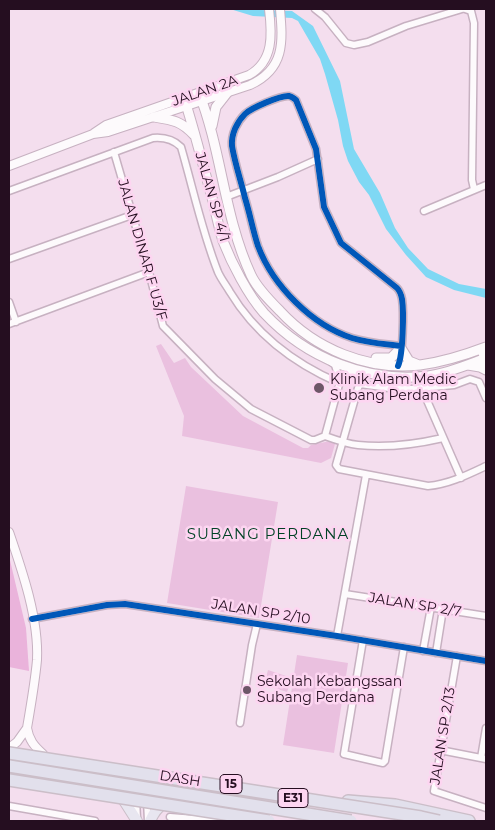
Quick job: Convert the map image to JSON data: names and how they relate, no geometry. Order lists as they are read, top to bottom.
{
  "streets": {
    "highway": ["DASH", "15", "E31"],
    "main road": ["JALAN SP 4/1"],
    "street": [
      "JALAN 2A",
      "JALAN DINAR F U3/F",
      "JALAN SP 2/7",
      "JALAN SP 2/10",
      "JALAN SP 2/13"
    ]
  },
  "crossings": [
    ["JALAN 2A", "JALAN SP 4/1"],
    ["JALAN SP 2/10", "JALAN SP 2/13"],
    ["DASH", "15"]
  ],
  "districts": ["SUBANG PERDANA"],
  "places": ["Klinik Alam Medic Subang Perdana", "Sekolah Kebangssan Subang Perdana"]
}
